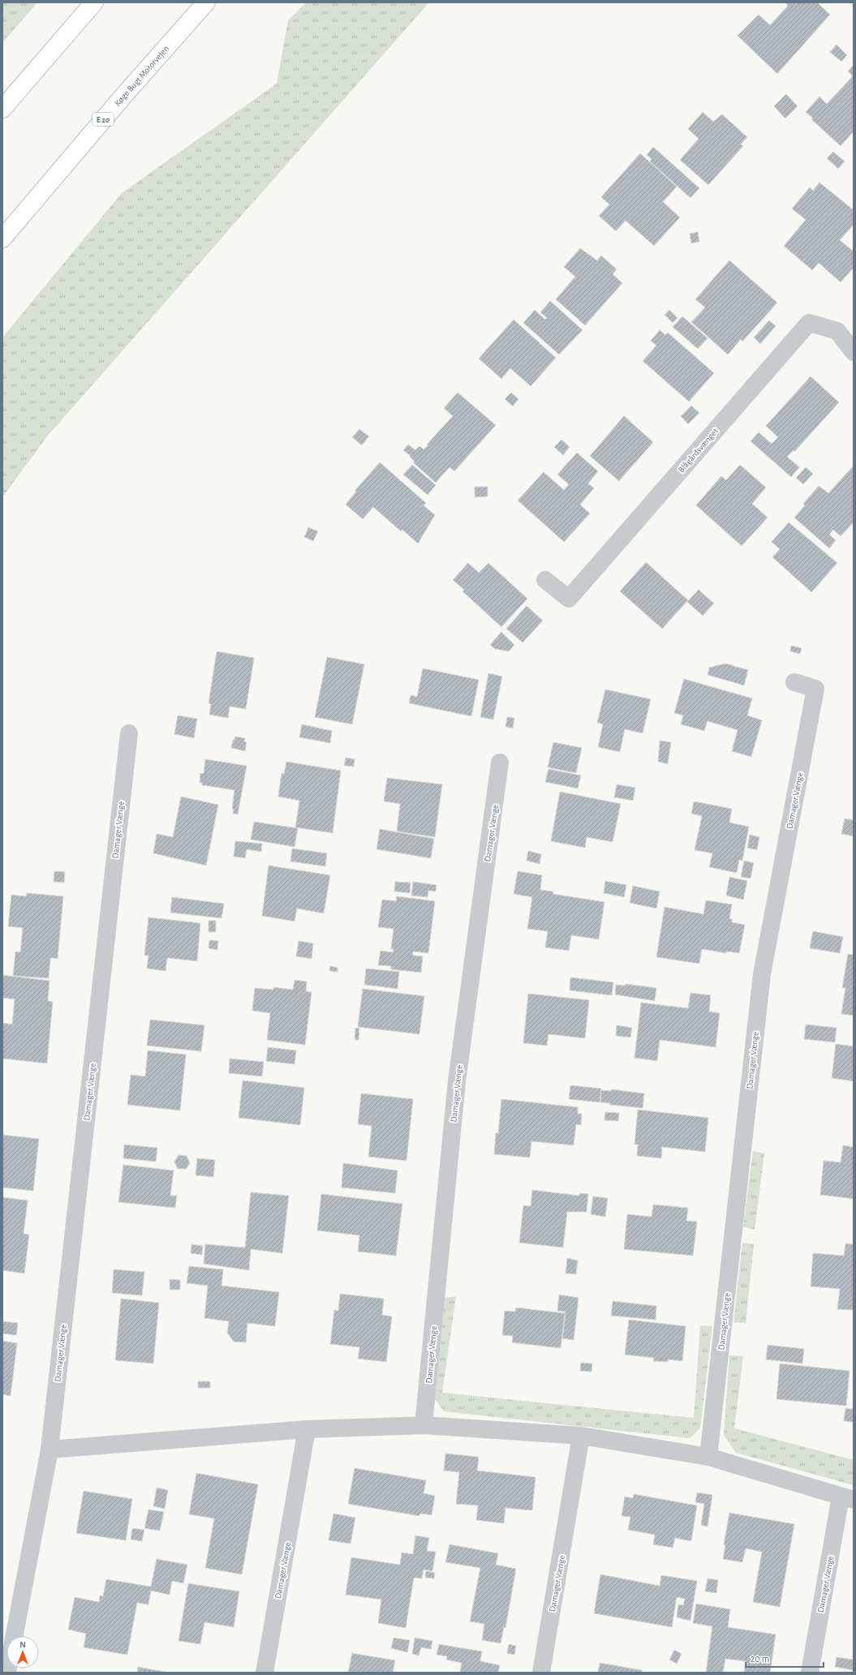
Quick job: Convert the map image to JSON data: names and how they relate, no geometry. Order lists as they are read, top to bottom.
{
  "streets": {
    "highway": ["Køge Bugt Motorvejen", "E 20"],
    "street": ["Blågårdsvænget", "Damager Vænge"]
  },
  "scale_bar": "20 m",
  "north": "top"
}
